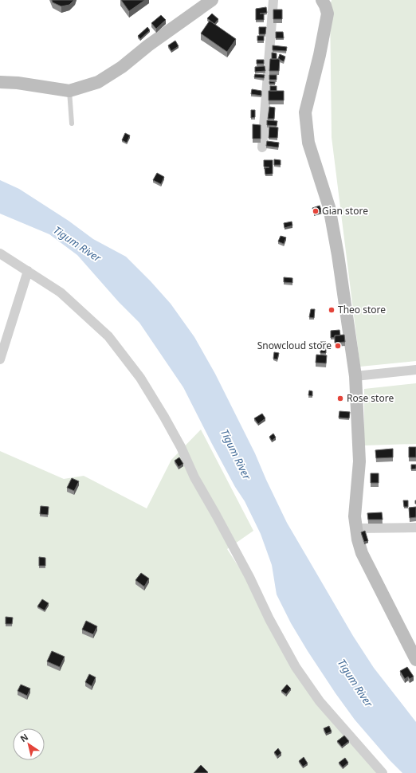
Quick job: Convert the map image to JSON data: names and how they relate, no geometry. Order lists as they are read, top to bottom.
{
  "water": ["Tigum River"],
  "places": [
    "Gian store",
    "Theo store",
    "Snowcloud store",
    "Rose store"
  ],
  "north": "top left"
}
